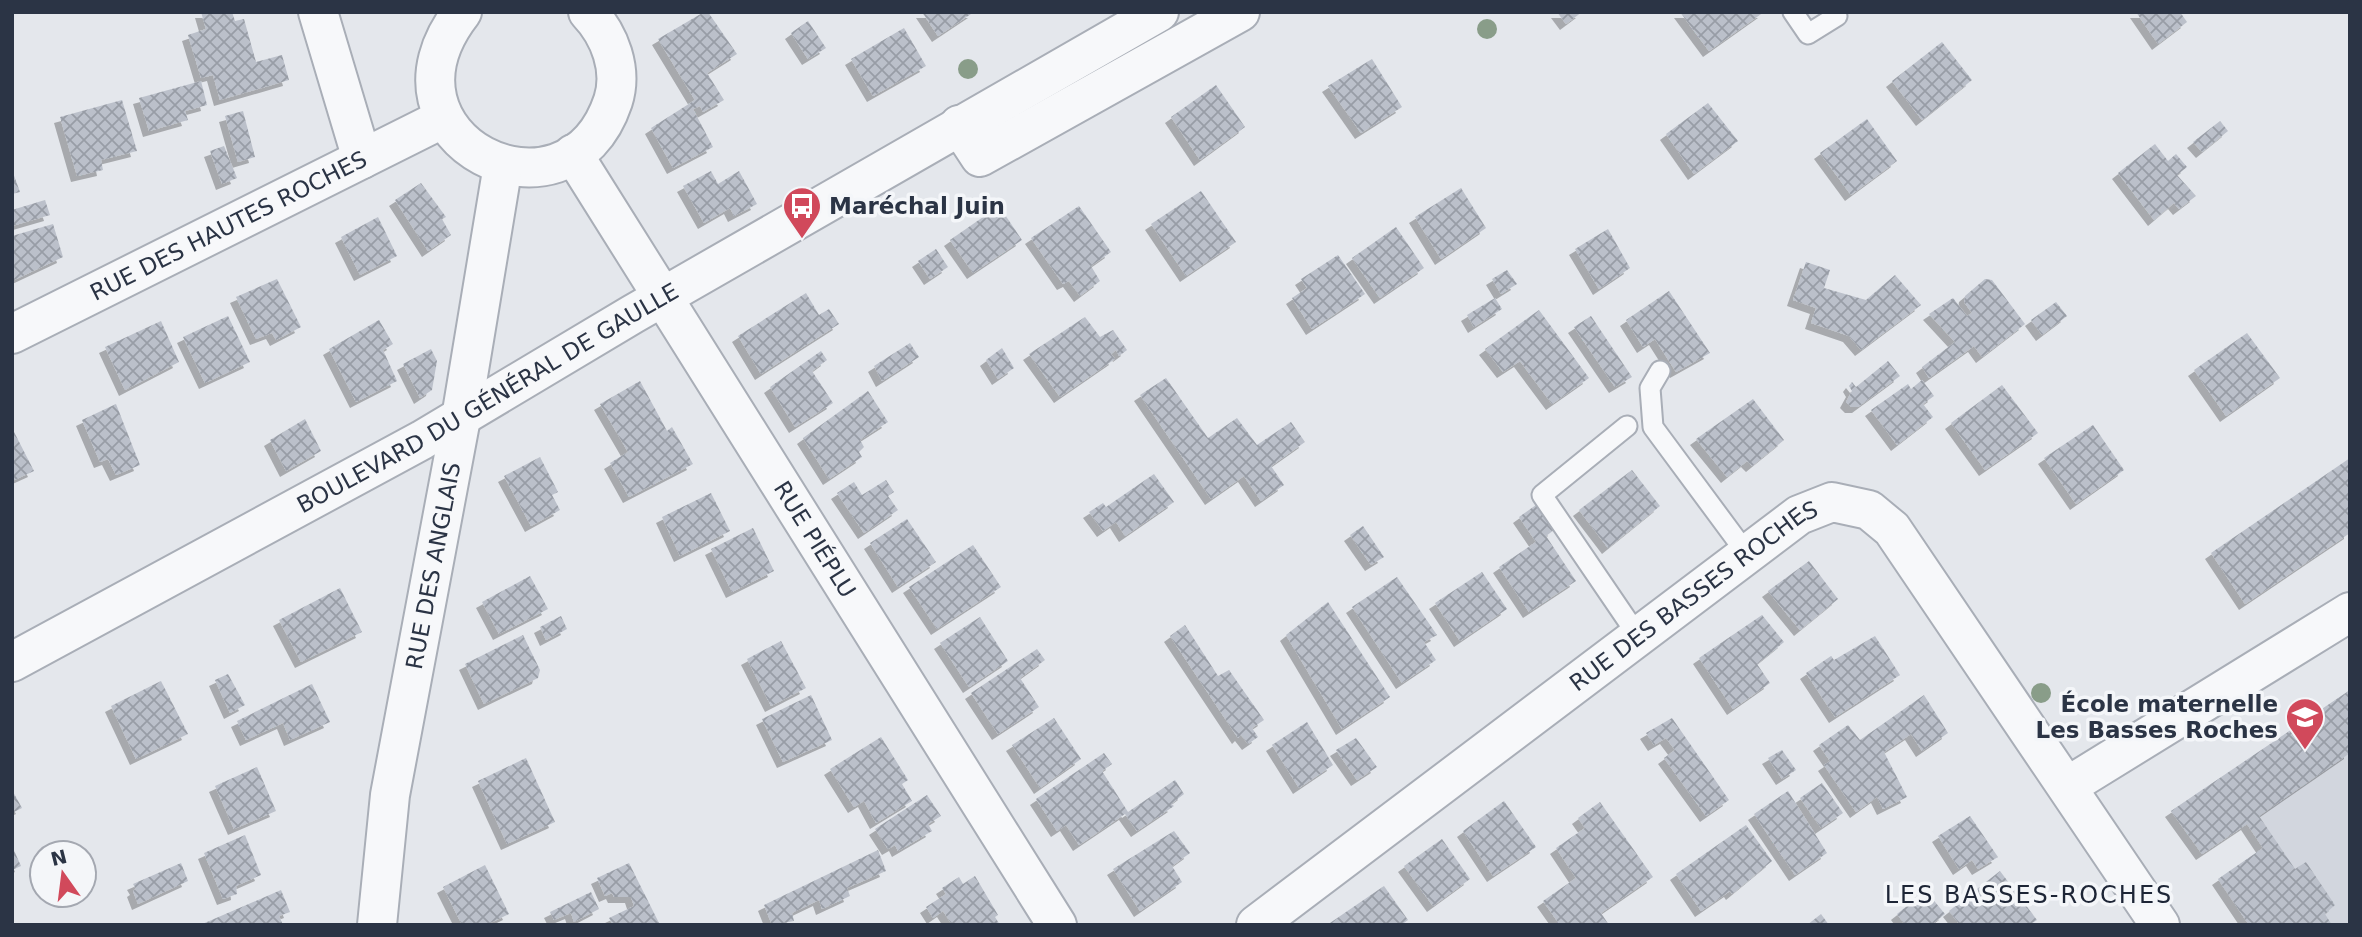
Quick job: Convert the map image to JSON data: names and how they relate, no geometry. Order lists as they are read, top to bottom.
{
  "streets": {
    "street": [
      "RUE DES HAUTES ROCHES",
      "BOULEVARD DU GÉNÉRAL DE GAULLE",
      "RUE PIÉPLU",
      "RUE DES ANGLAIS",
      "RUE DES BASSES ROCHES"
    ]
  },
  "crossings": [
    ["BOULEVARD DU GÉNÉRAL DE GAULLE", "RUE PIÉPLU"],
    ["BOULEVARD DU GÉNÉRAL DE GAULLE", "RUE DES ANGLAIS"]
  ],
  "districts": ["LES BASSES-ROCHES"],
  "places": {
    "bus stop": ["Maréchal Juin"],
    "school or university": ["École maternelle Les Basses Roches"]
  },
  "north": "top"
}
